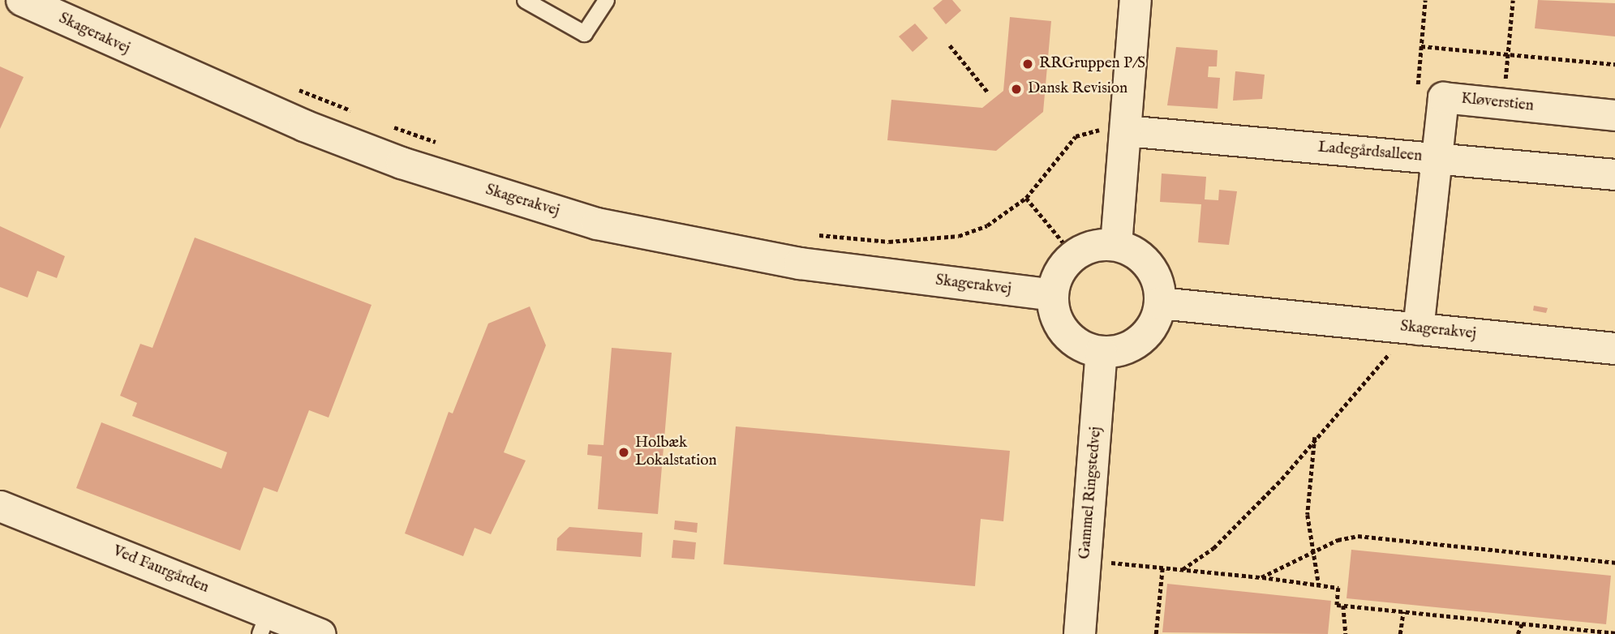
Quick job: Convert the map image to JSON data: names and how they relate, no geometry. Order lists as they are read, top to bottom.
{
  "streets": {
    "street": [
      "Skagerakvej",
      "Kløverstien",
      "Ladegårdsalleen",
      "Gammel Ringstedvej",
      "Ved Faurgården"
    ]
  },
  "crossings": [
    ["Skagerakvej", "Kløverstien"],
    ["Skagerakvej", "Gammel Ringstedvej"],
    ["Kløverstien", "Ladegårdsalleen"]
  ],
  "places": ["RRGruppen P/S", "Dansk Revision", "Holbæk Lokalstation"]
}
